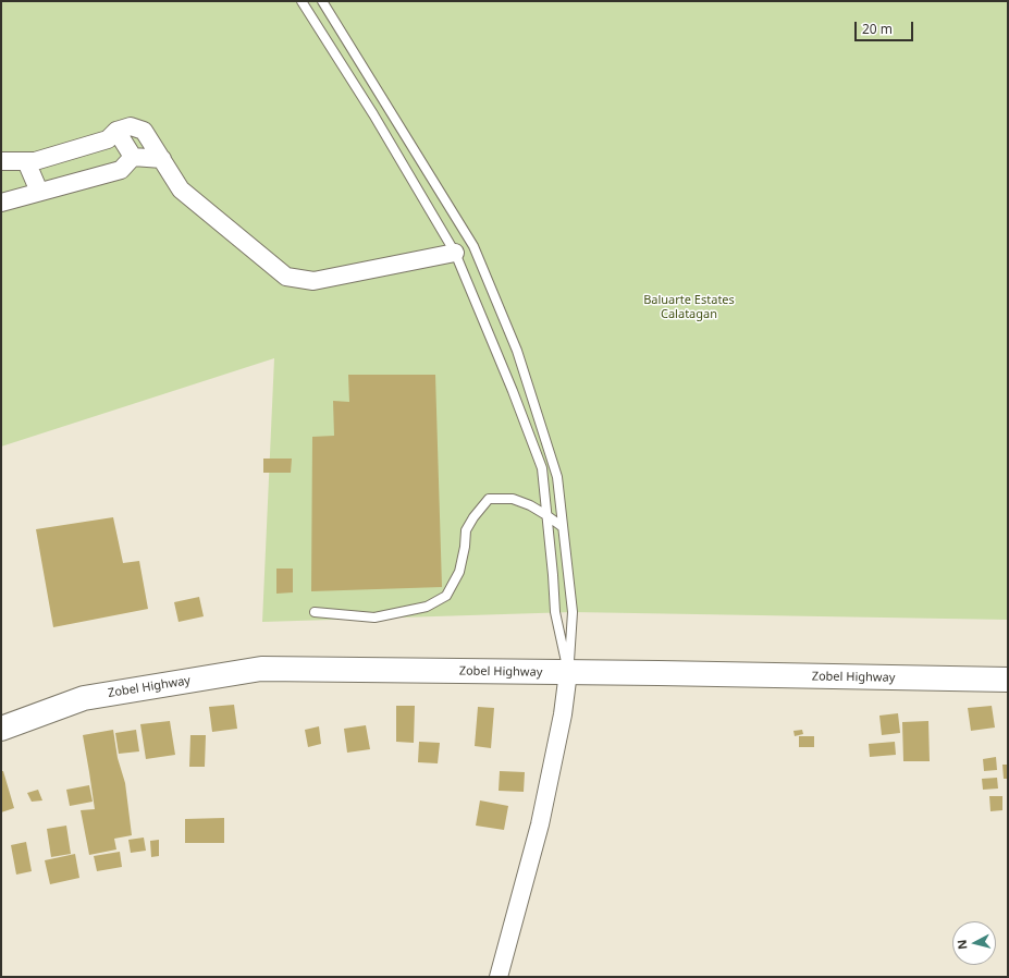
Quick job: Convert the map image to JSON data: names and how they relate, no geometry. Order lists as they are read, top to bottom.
{
  "streets": {
    "main road": ["Zobel Highway"]
  },
  "parks": ["Baluarte Estates Calatagan"],
  "scale_bar": "20 m",
  "north": "left"
}
